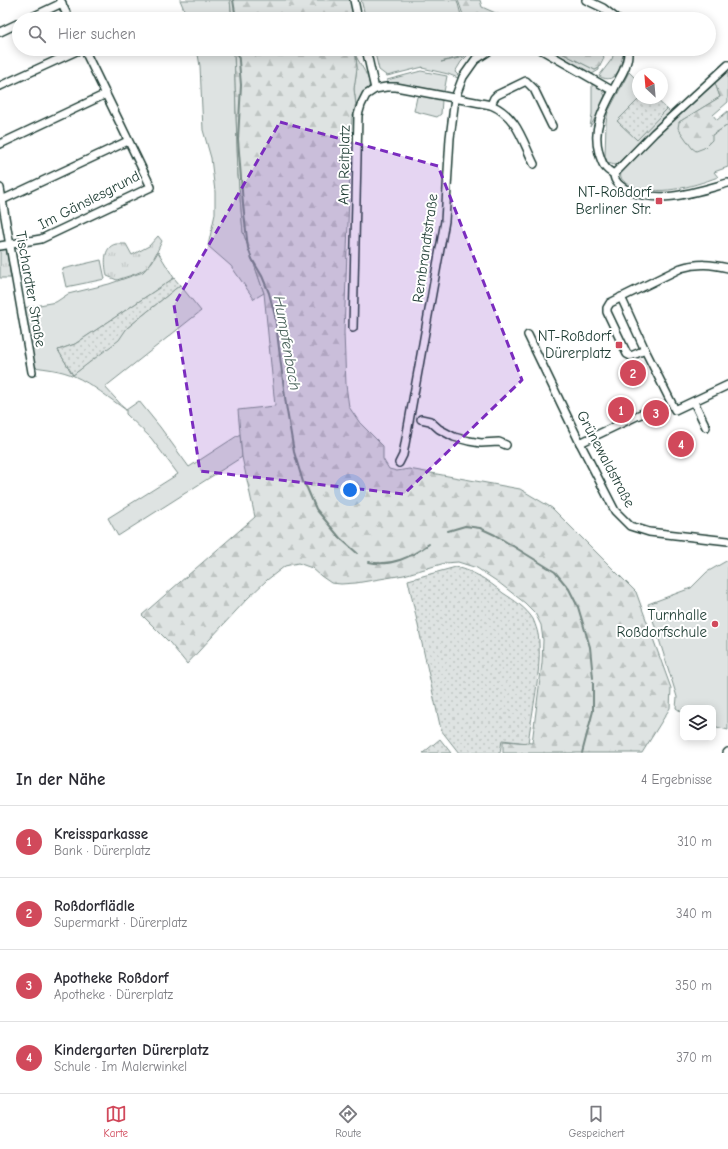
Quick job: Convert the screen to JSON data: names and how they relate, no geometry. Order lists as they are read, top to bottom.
{
  "streets": {
    "street": [
      "Am Reitplatz",
      "Im Gänslesgrund",
      "Rembrandtstraße",
      "Tischardter Straße",
      "Grünewaldstraße"
    ]
  },
  "crossings": [
    ["Im Gänslesgrund", "Tischardter Straße"]
  ],
  "water": ["Humpfenbach"],
  "places": {
    "transit": ["NT-Roßdorf Berliner Str.", "NT-Roßdorf Dürerplatz"],
    "other": ["Turnhalle Roßdorfschule"]
  },
  "north": "top left",
  "page": {
    "search": "Hier suchen",
    "pins": [
      "2",
      "1",
      "3",
      "4"
    ],
    "heading": ["In der Nähe", "4 Ergebnisse"],
    "list": [
      {
        "mark": "1",
        "name": "Kreissparkasse",
        "note": "Bank · Dürerplatz",
        "value": "310 m"
      },
      {
        "mark": "2",
        "name": "Roßdorflädle",
        "note": "Supermarkt · Dürerplatz",
        "value": "340 m"
      },
      {
        "mark": "3",
        "name": "Apotheke Roßdorf",
        "note": "Apotheke · Dürerplatz",
        "value": "350 m"
      },
      {
        "mark": "4",
        "name": "Kindergarten Dürerplatz",
        "note": "Schule · Im Malerwinkel",
        "value": "370 m"
      }
    ],
    "nav": ["Karte", "Route", "Gespeichert"]
  }
}
